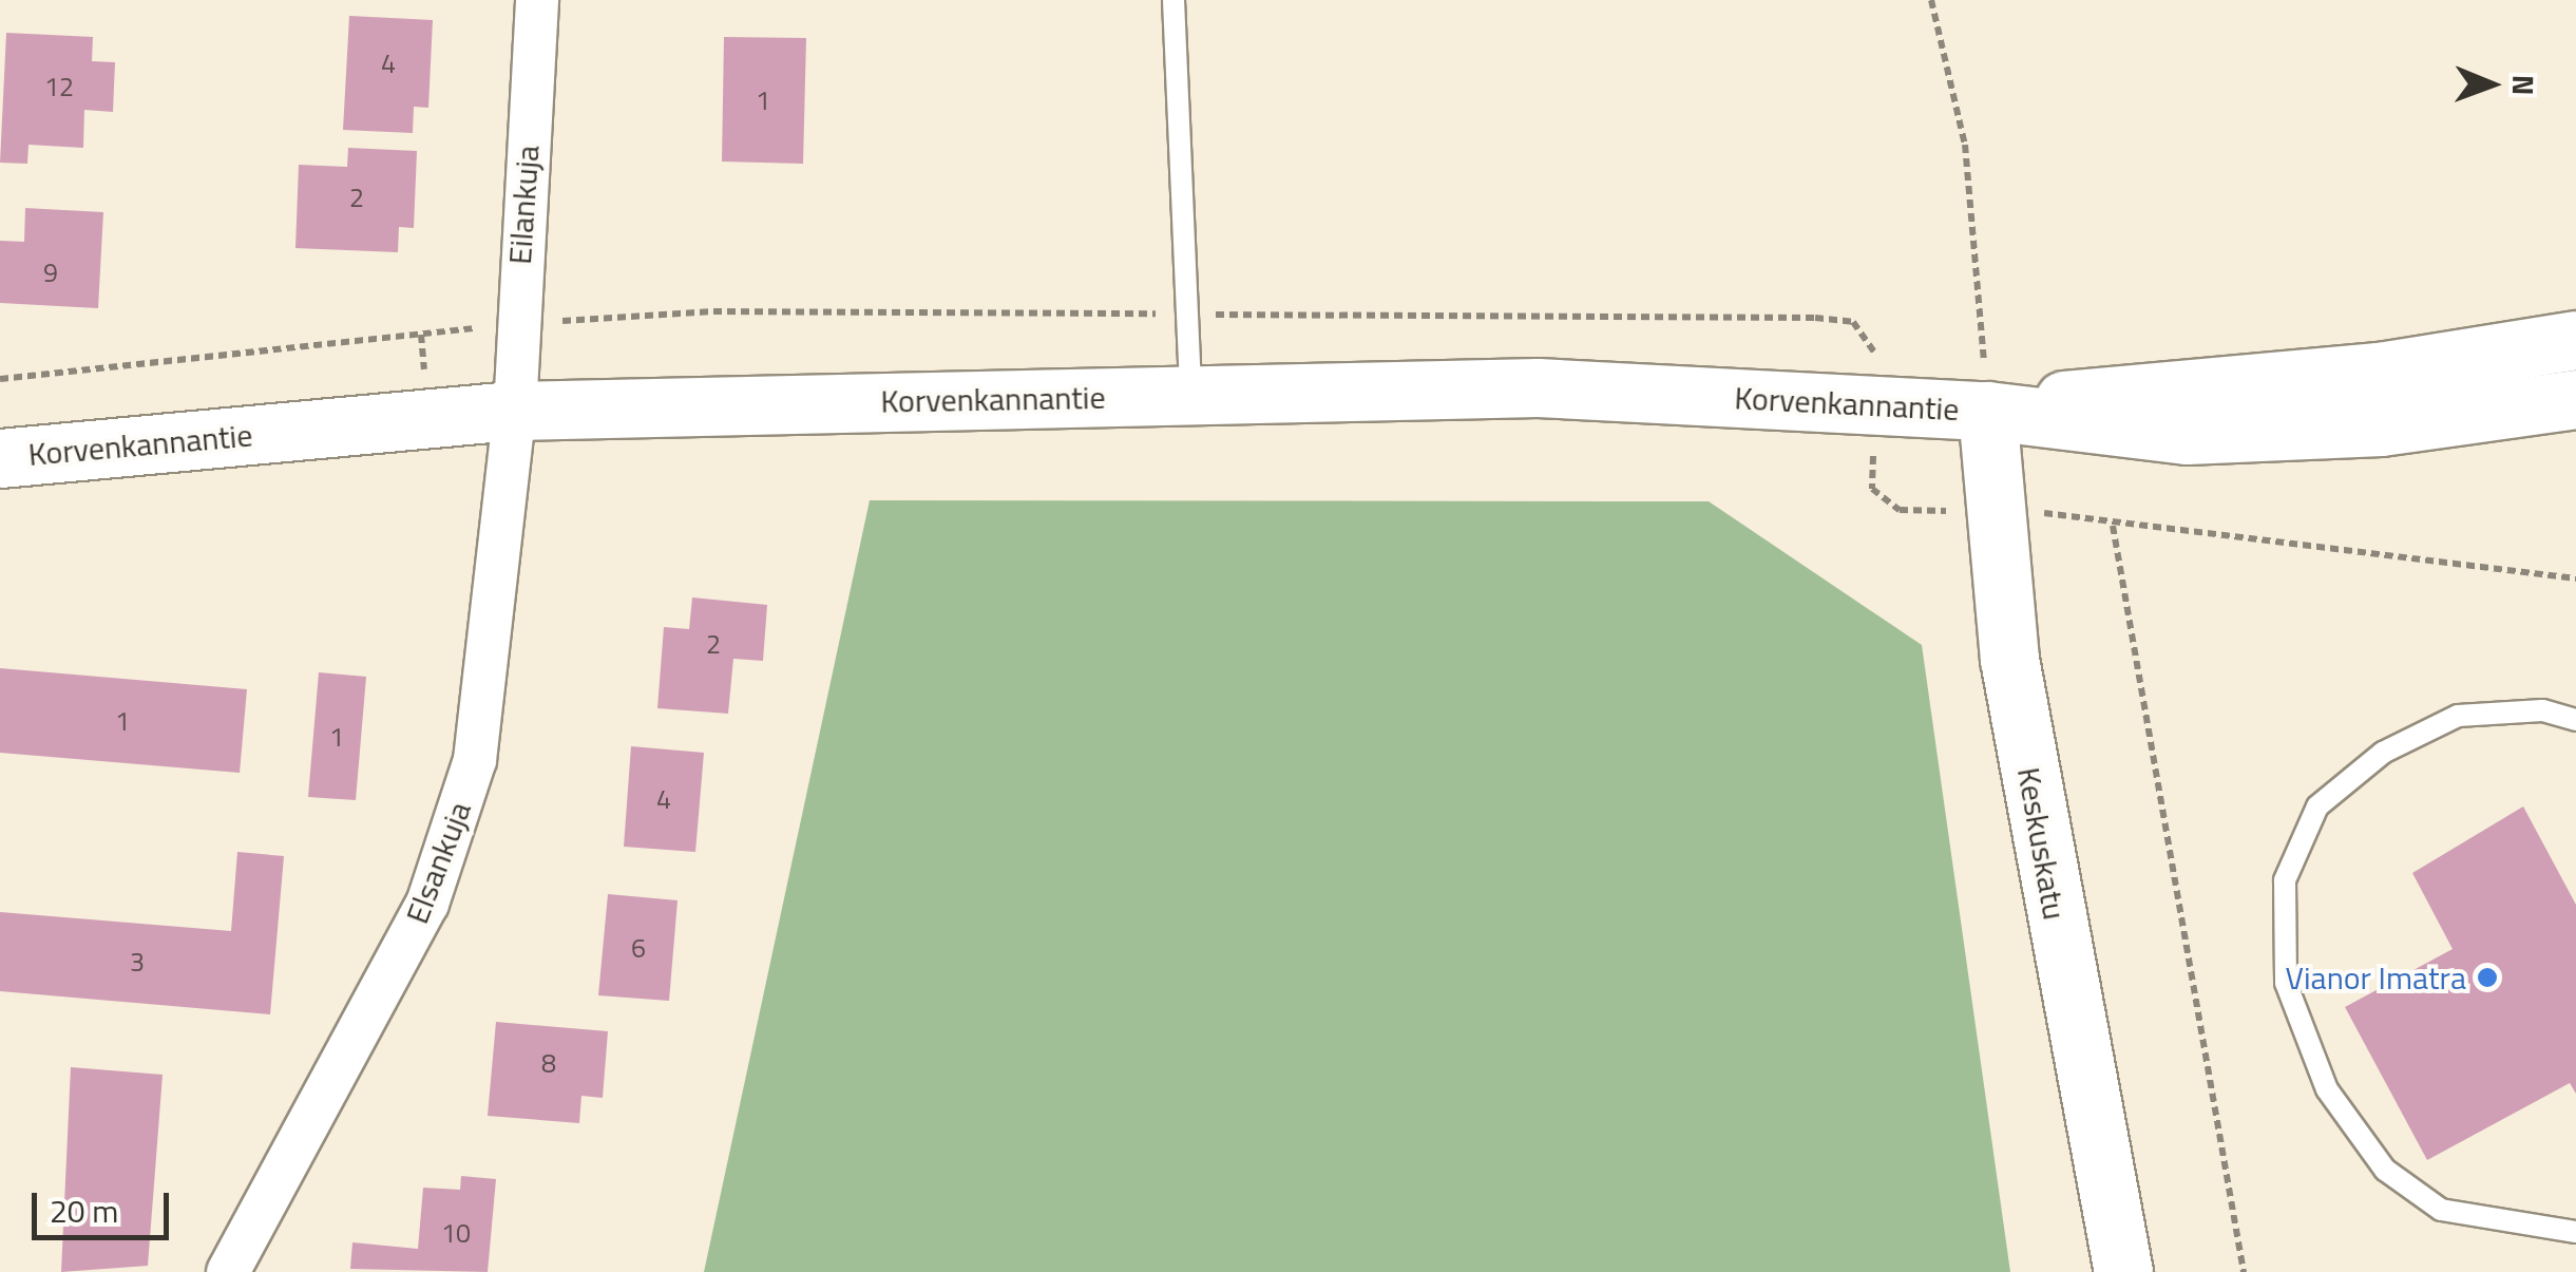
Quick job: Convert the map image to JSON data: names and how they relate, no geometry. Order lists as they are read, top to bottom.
{
  "streets": {
    "main road": ["Korvenkannantie", "Keskuskatu"],
    "street": ["Eilankuja", "Elsankuja"]
  },
  "crossings": [
    ["Eilankuja", "Korvenkannantie"],
    ["Eilankuja", "Elsankuja"],
    ["Korvenkannantie", "Keskuskatu"],
    ["Korvenkannantie", "Elsankuja"]
  ],
  "places": ["Vianor Imatra"],
  "house_numbers": [
    "4",
    "12",
    "1",
    "2",
    "9",
    "2",
    "1",
    "1",
    "4",
    "6",
    "3",
    "8",
    "10"
  ],
  "scale_bar": "20 m",
  "north": "right"
}
